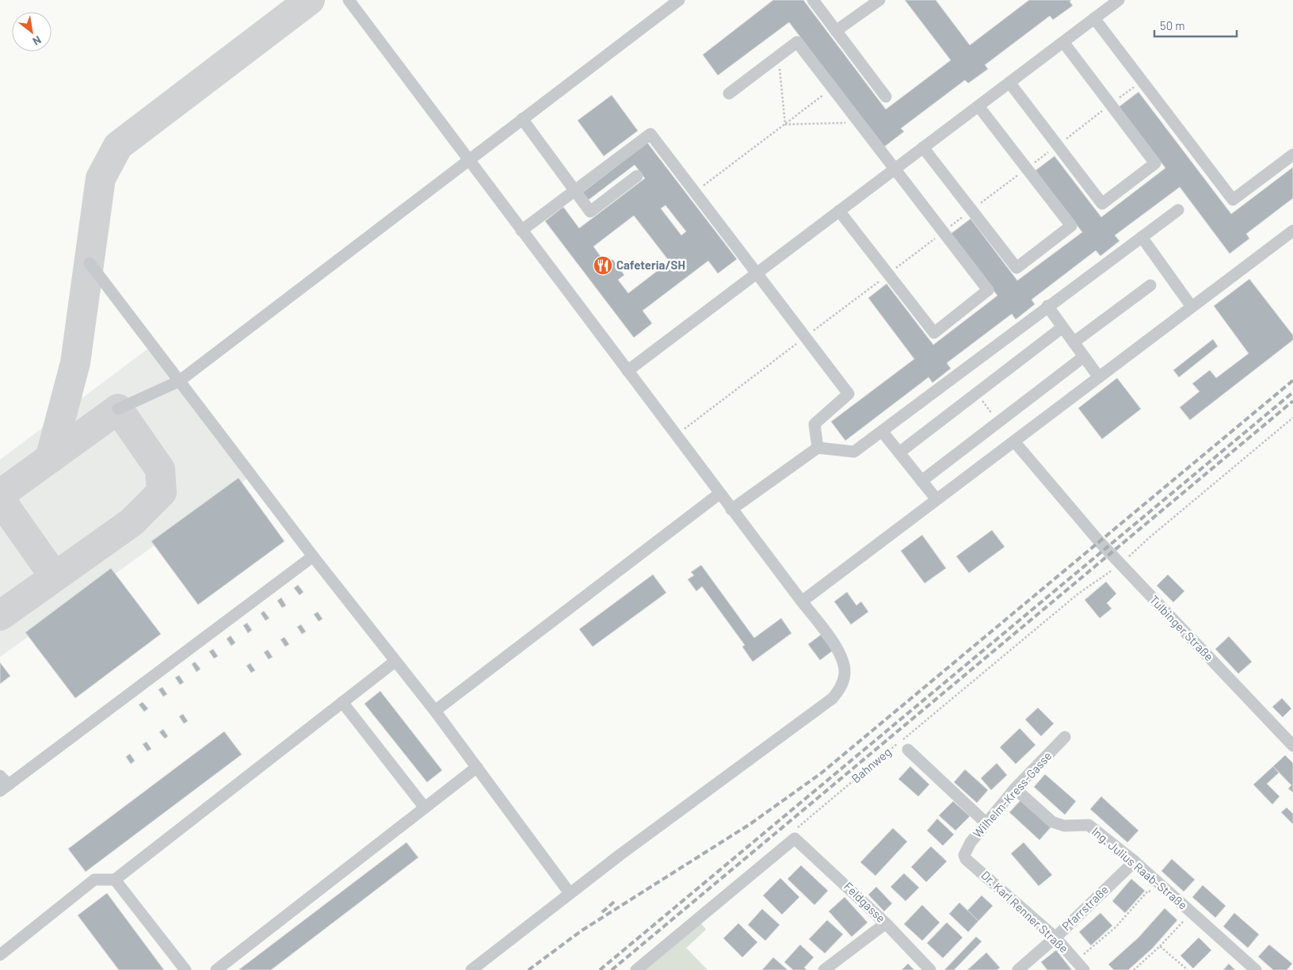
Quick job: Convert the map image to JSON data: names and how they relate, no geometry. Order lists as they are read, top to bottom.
{
  "streets": {
    "street": [
      "Tulbinger Straße",
      "Wilhelm-Kress-Gasse",
      "Ing. Julius Raab-Straße",
      "Feldgasse",
      "Pfarrstraße",
      "Dr. Karl Renner Straße"
    ],
    "path": ["Bahnweg"]
  },
  "crossings": [
    ["Tulbinger Straße", "Bahnweg"],
    ["Bahnweg", "Feldgasse"],
    ["Wilhelm-Kress-Gasse", "Ing. Julius Raab-Straße"],
    ["Wilhelm-Kress-Gasse", "Dr. Karl Renner Straße"],
    ["Ing. Julius Raab-Straße", "Pfarrstraße"],
    ["Pfarrstraße", "Dr. Karl Renner Straße"]
  ],
  "places": {
    "restaurant": ["Cafeteria/SH"]
  },
  "scale_bar": "50 m",
  "north": "bottom right"
}
